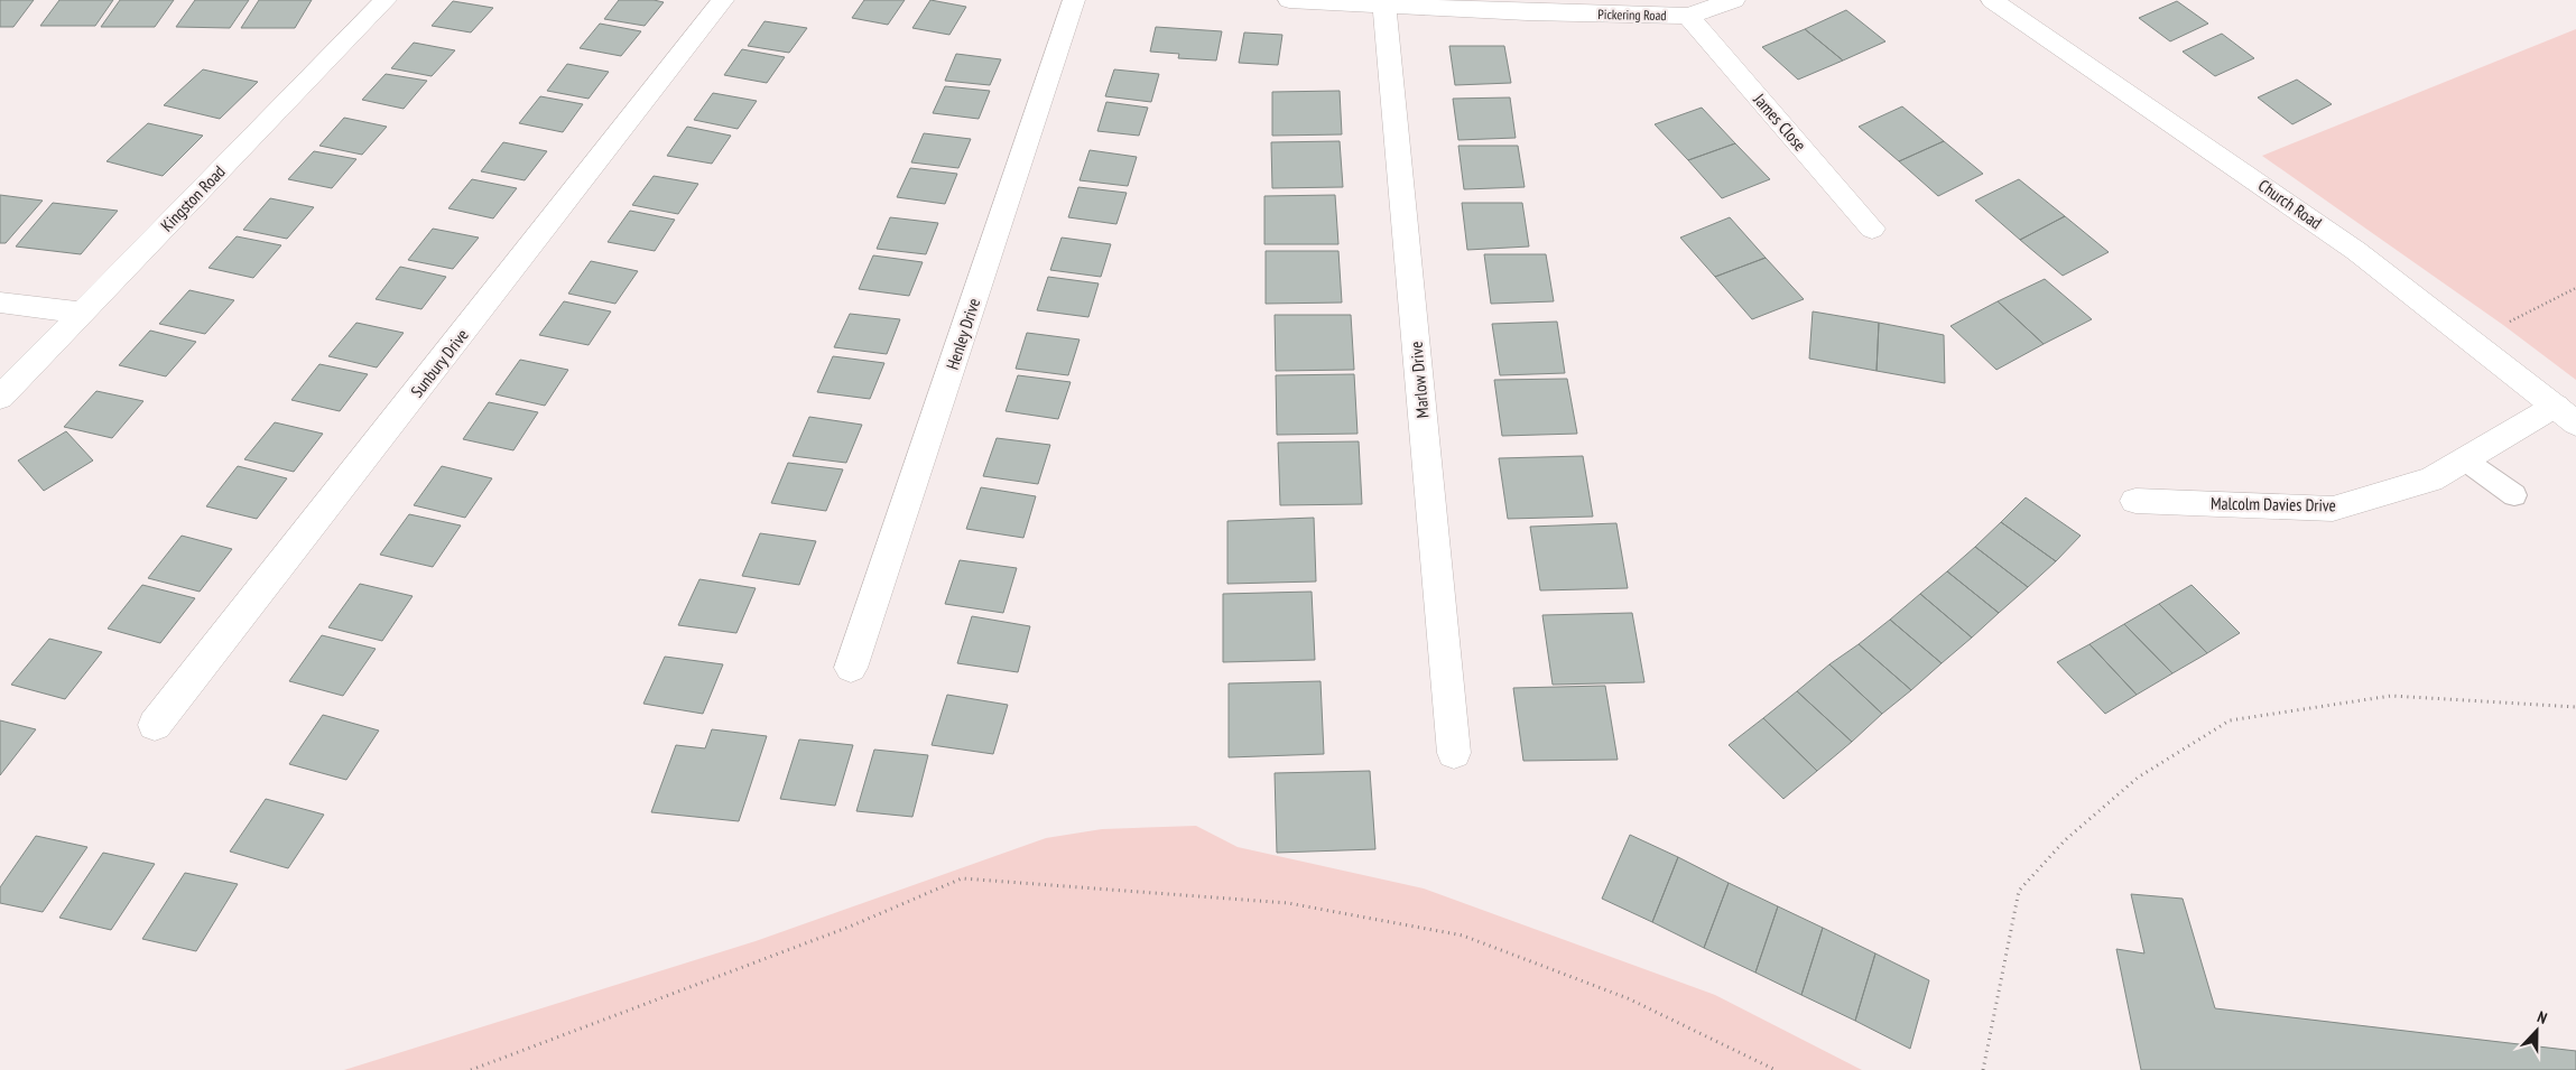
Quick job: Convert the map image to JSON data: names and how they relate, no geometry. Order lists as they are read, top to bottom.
{
  "streets": {
    "street": [
      "Pickering Road",
      "James Close",
      "Kingston Road",
      "Church Road",
      "Henley Drive",
      "Sunbury Drive",
      "Marlow Drive",
      "Malcolm Davies Drive"
    ]
  },
  "crossings": [
    ["Pickering Road", "James Close"],
    ["Pickering Road", "Marlow Drive"],
    ["Church Road", "Malcolm Davies Drive"]
  ],
  "north": "top"
}
